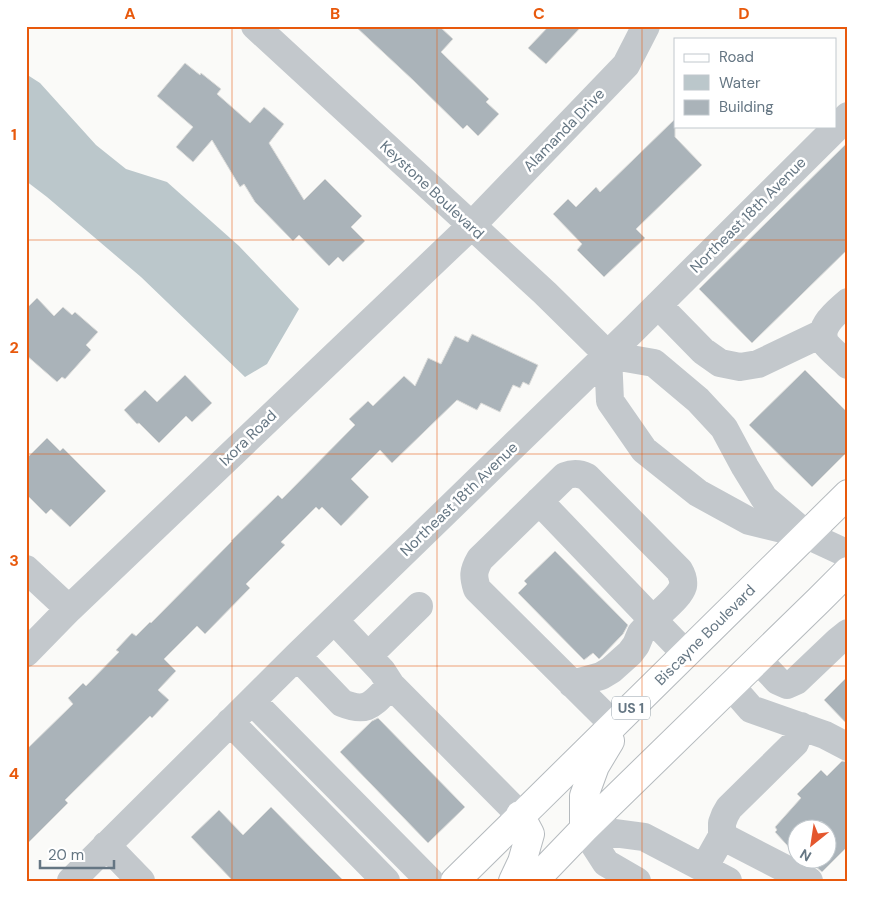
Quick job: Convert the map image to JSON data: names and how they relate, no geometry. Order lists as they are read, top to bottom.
{
  "streets": {
    "main road": ["Biscayne Boulevard", "US 1"],
    "street": [
      "Alamanda Drive",
      "Keystone Boulevard",
      "Northeast 18th Avenue",
      "Ixora Road"
    ]
  },
  "crossings": [
    ["Alamanda Drive", "Keystone Boulevard"],
    ["Alamanda Drive", "Ixora Road"],
    ["Keystone Boulevard", "Northeast 18th Avenue"],
    ["Keystone Boulevard", "Ixora Road"]
  ],
  "legend": ["Road", "Water", "Building"],
  "scale_bar": "20 m",
  "north": "bottom left",
  "grid": {
    "columns": [
      "A",
      "B",
      "C",
      "D"
    ],
    "rows": [
      "1",
      "2",
      "3",
      "4"
    ]
  }
}
